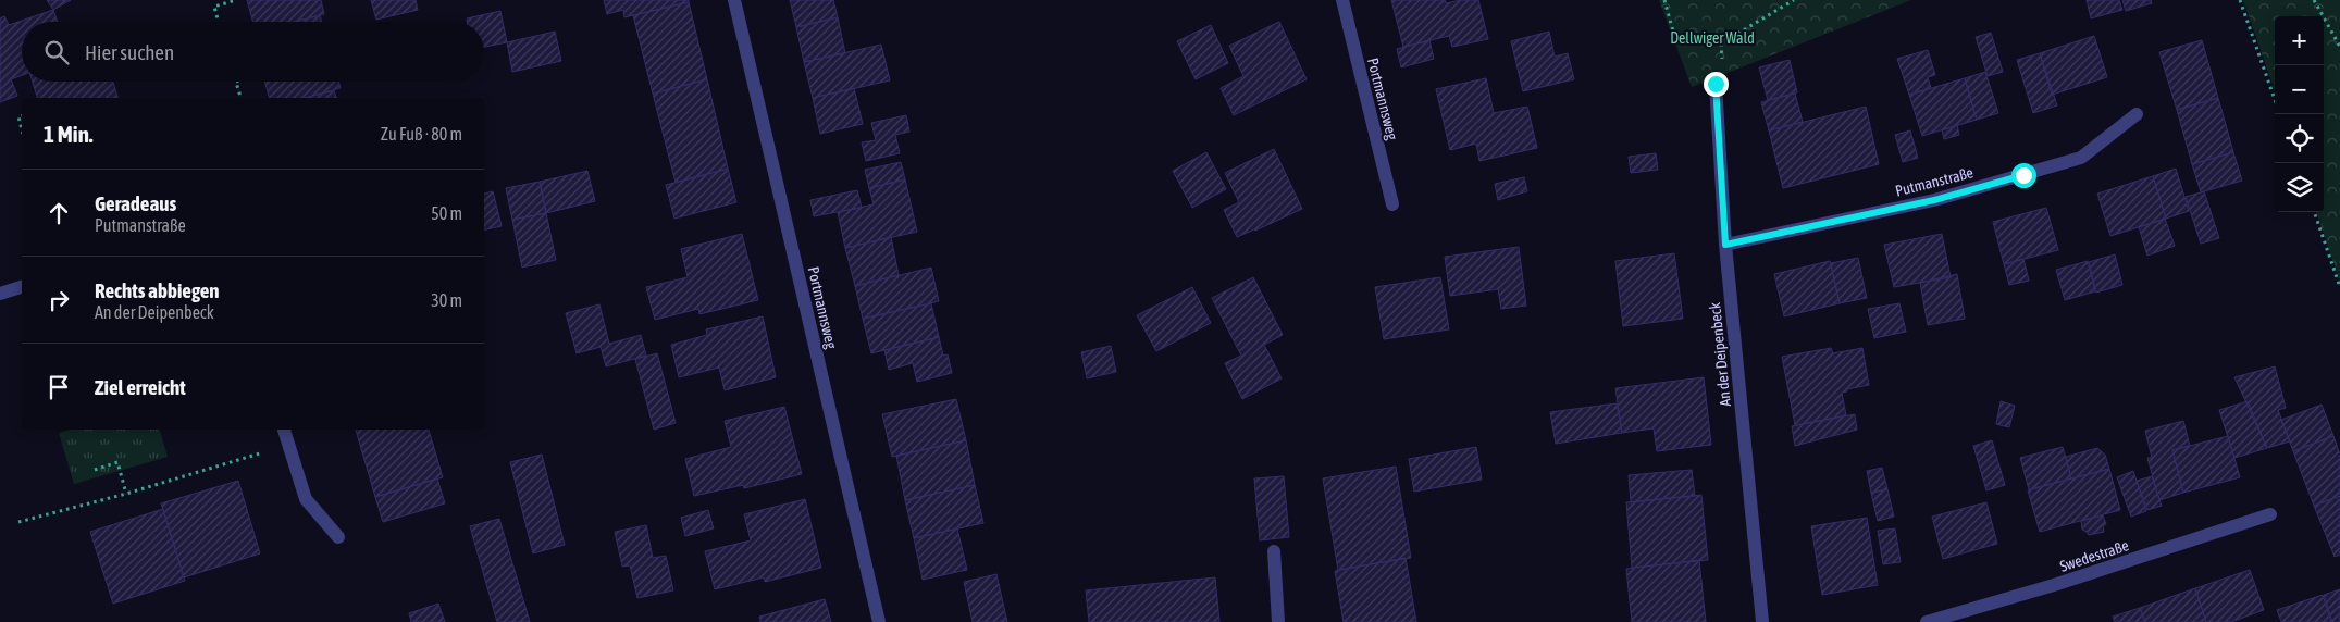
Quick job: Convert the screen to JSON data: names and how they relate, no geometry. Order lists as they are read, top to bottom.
{
  "streets": {
    "street": [
      "Portmannsweg",
      "Putmanstraße",
      "An der Deipenbeck",
      "Swedestraße"
    ]
  },
  "crossings": [
    ["Putmanstraße", "An der Deipenbeck"]
  ],
  "parks": ["Dellwiger Wald"],
  "page": {
    "map_buttons": ["+", "−"],
    "search": "Hier suchen",
    "heading": ["1 Min.", "Zu Fuß · 80 m"],
    "list": [
      ["Geradeaus", "Putmanstraße", "50 m"],
      ["Rechts abbiegen", "An der Deipenbeck", "30 m"],
      "Ziel erreicht"
    ]
  }
}
